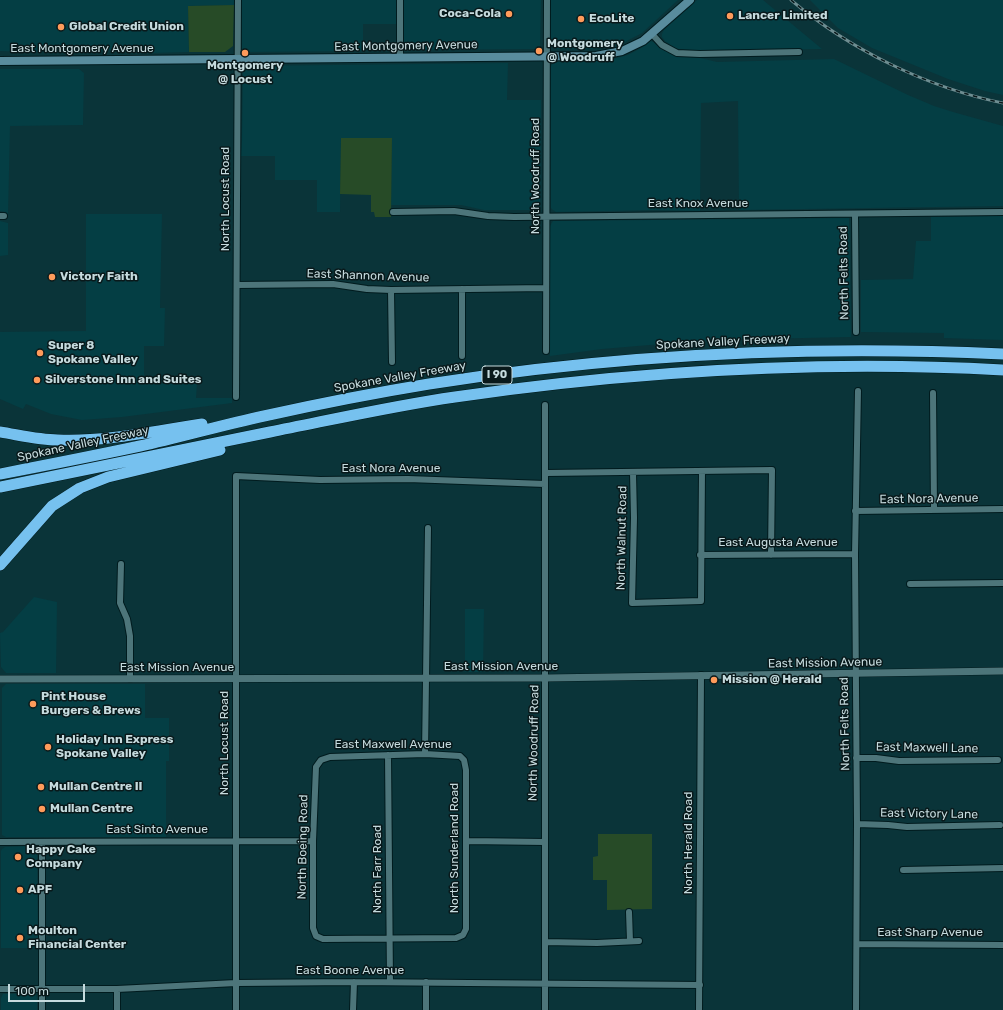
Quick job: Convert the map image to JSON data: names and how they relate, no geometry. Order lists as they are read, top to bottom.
{
  "streets": {
    "highway": ["Spokane Valley Freeway", "I 90"],
    "main road": ["East Montgomery Avenue"],
    "street": [
      "North Woodruff Road",
      "North Locust Road",
      "East Knox Avenue",
      "North Felts Road",
      "East Shannon Avenue",
      "East Nora Avenue",
      "North Walnut Road",
      "East Augusta Avenue",
      "East Mission Avenue",
      "East Maxwell Avenue",
      "East Maxwell Lane",
      "East Victory Lane",
      "East Sinto Avenue",
      "North Herald Road",
      "North Boeing Road",
      "North Sunderland Road",
      "North Farr Road",
      "East Sharp Avenue",
      "East Boone Avenue"
    ]
  },
  "crossings": [
    ["East Montgomery Avenue", "North Woodruff Road"],
    ["East Montgomery Avenue", "North Locust Road"],
    ["North Woodruff Road", "East Knox Avenue"],
    ["North Woodruff Road", "East Shannon Avenue"],
    ["North Woodruff Road", "East Nora Avenue"],
    ["North Woodruff Road", "East Mission Avenue"],
    ["North Woodruff Road", "East Boone Avenue"],
    ["North Locust Road", "East Shannon Avenue"],
    ["North Locust Road", "East Nora Avenue"],
    ["North Locust Road", "East Mission Avenue"],
    ["North Locust Road", "East Sinto Avenue"],
    ["North Locust Road", "East Boone Avenue"],
    ["East Knox Avenue", "North Felts Road"],
    ["North Felts Road", "East Nora Avenue"],
    ["North Felts Road", "East Augusta Avenue"],
    ["North Felts Road", "East Mission Avenue"],
    ["North Felts Road", "East Maxwell Lane"],
    ["North Felts Road", "East Victory Lane"],
    ["North Felts Road", "East Sharp Avenue"],
    ["North Walnut Road", "East Augusta Avenue"],
    ["East Mission Avenue", "North Herald Road"],
    ["East Maxwell Avenue", "North Boeing Road"],
    ["East Maxwell Avenue", "North Sunderland Road"],
    ["East Maxwell Avenue", "North Farr Road"],
    ["East Sinto Avenue", "North Boeing Road"],
    ["North Herald Road", "East Boone Avenue"],
    ["North Boeing Road", "North Sunderland Road"],
    ["North Boeing Road", "North Farr Road"],
    ["North Sunderland Road", "North Farr Road"],
    ["North Farr Road", "East Boone Avenue"]
  ],
  "places": [
    "Coca-Cola",
    "Lancer Limited",
    "EcoLite",
    "Global Credit Union",
    "Montgomery @ Woodruff",
    "Montgomery @ Locust",
    "Victory Faith",
    "Super 8 Spokane Valley",
    "Silverstone Inn and Suites",
    "Mission @ Herald",
    "Pint House Burgers & Brews",
    "Holiday Inn Express Spokane Valley",
    "Mullan Centre II",
    "Mullan Centre",
    "Happy Cake Company",
    "APF",
    "Moulton Financial Center"
  ],
  "scale_bar": "100 m"
}
